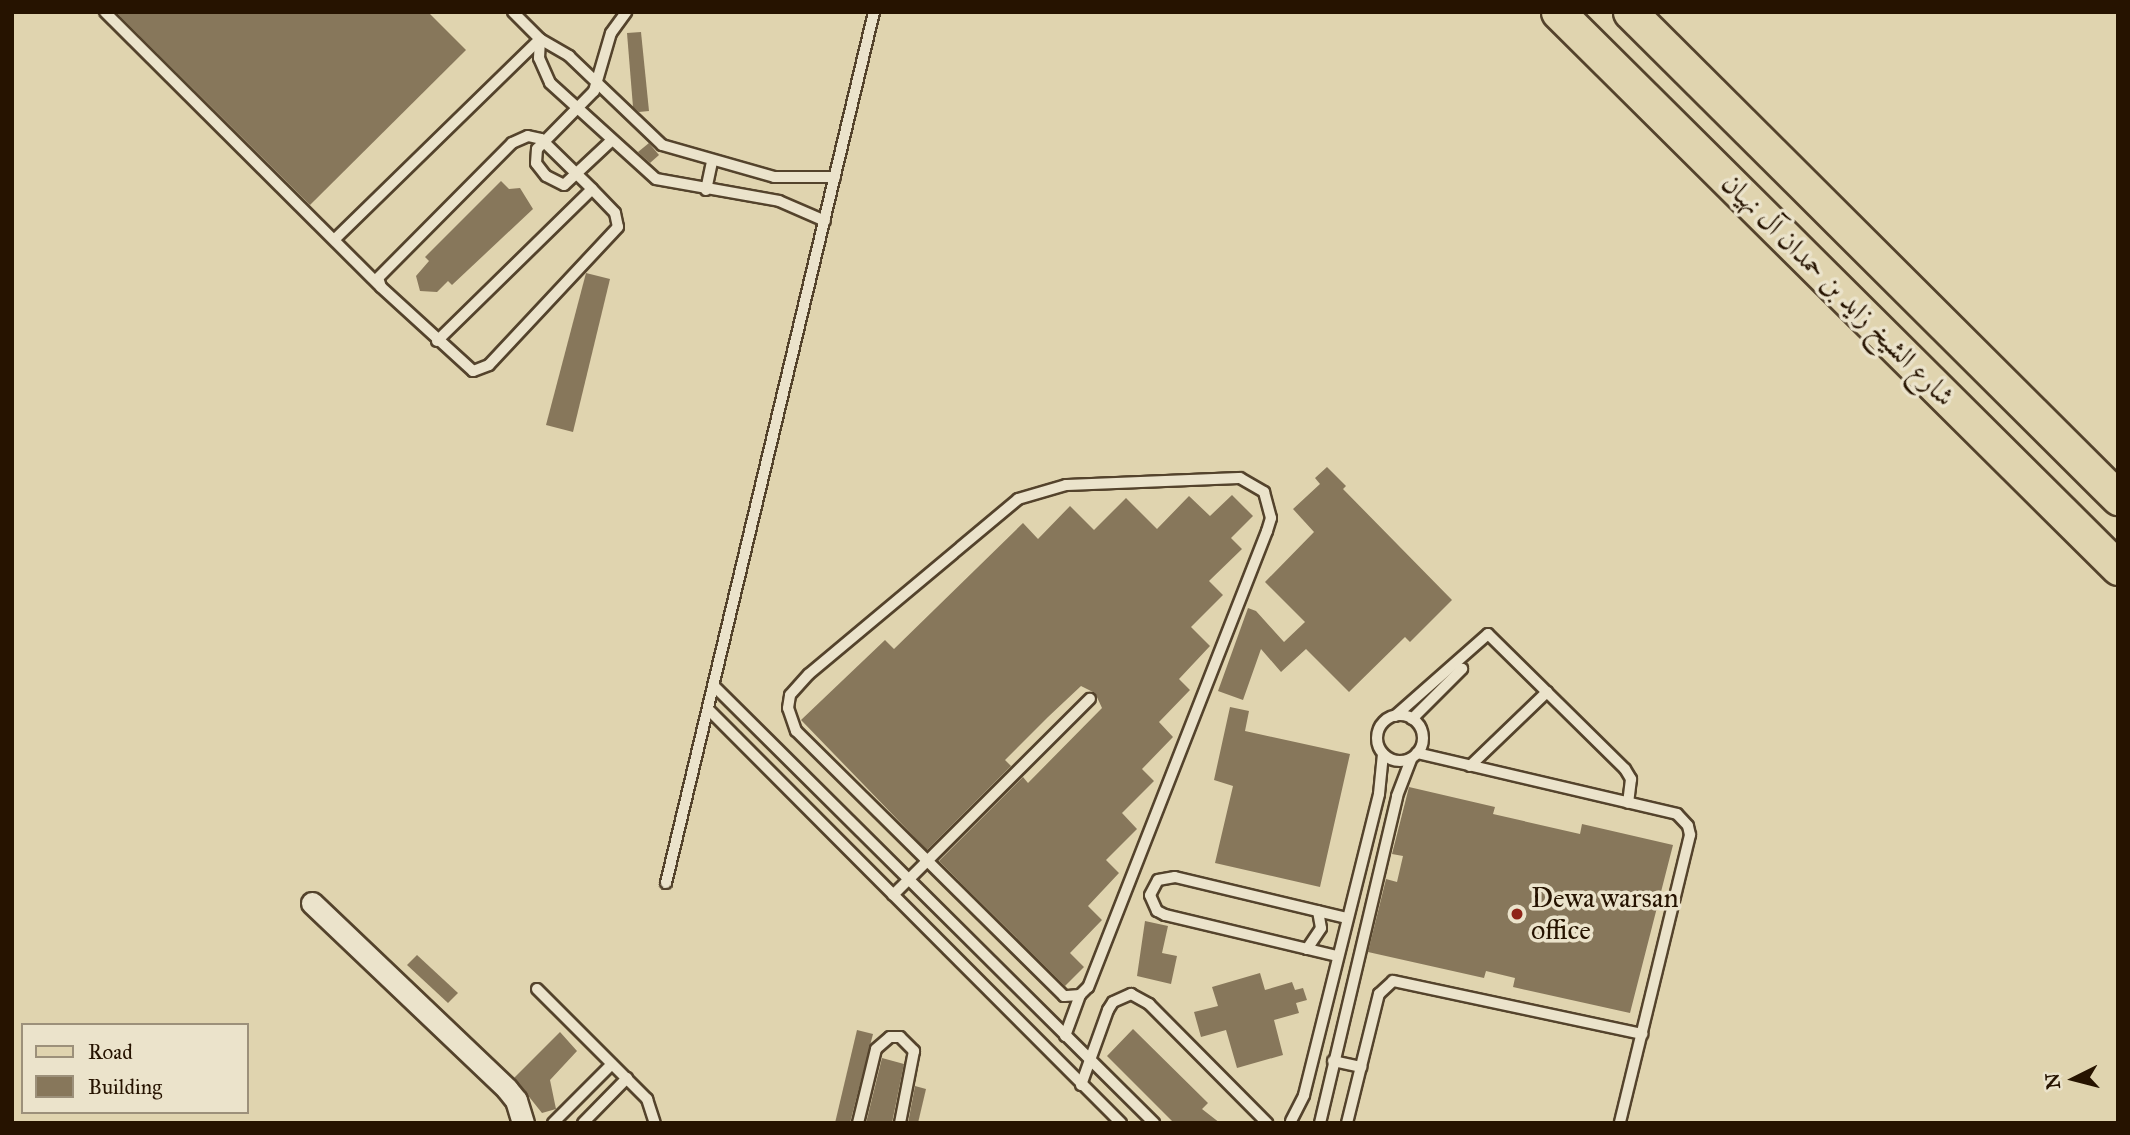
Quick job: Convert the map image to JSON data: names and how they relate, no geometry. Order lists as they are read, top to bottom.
{
  "streets": {
    "main road": ["شارع الشيخ زايد بن حمدان آل نهيان"]
  },
  "places": ["Dewa warsan office"],
  "legend": ["Road", "Building"],
  "north": "left"
}
